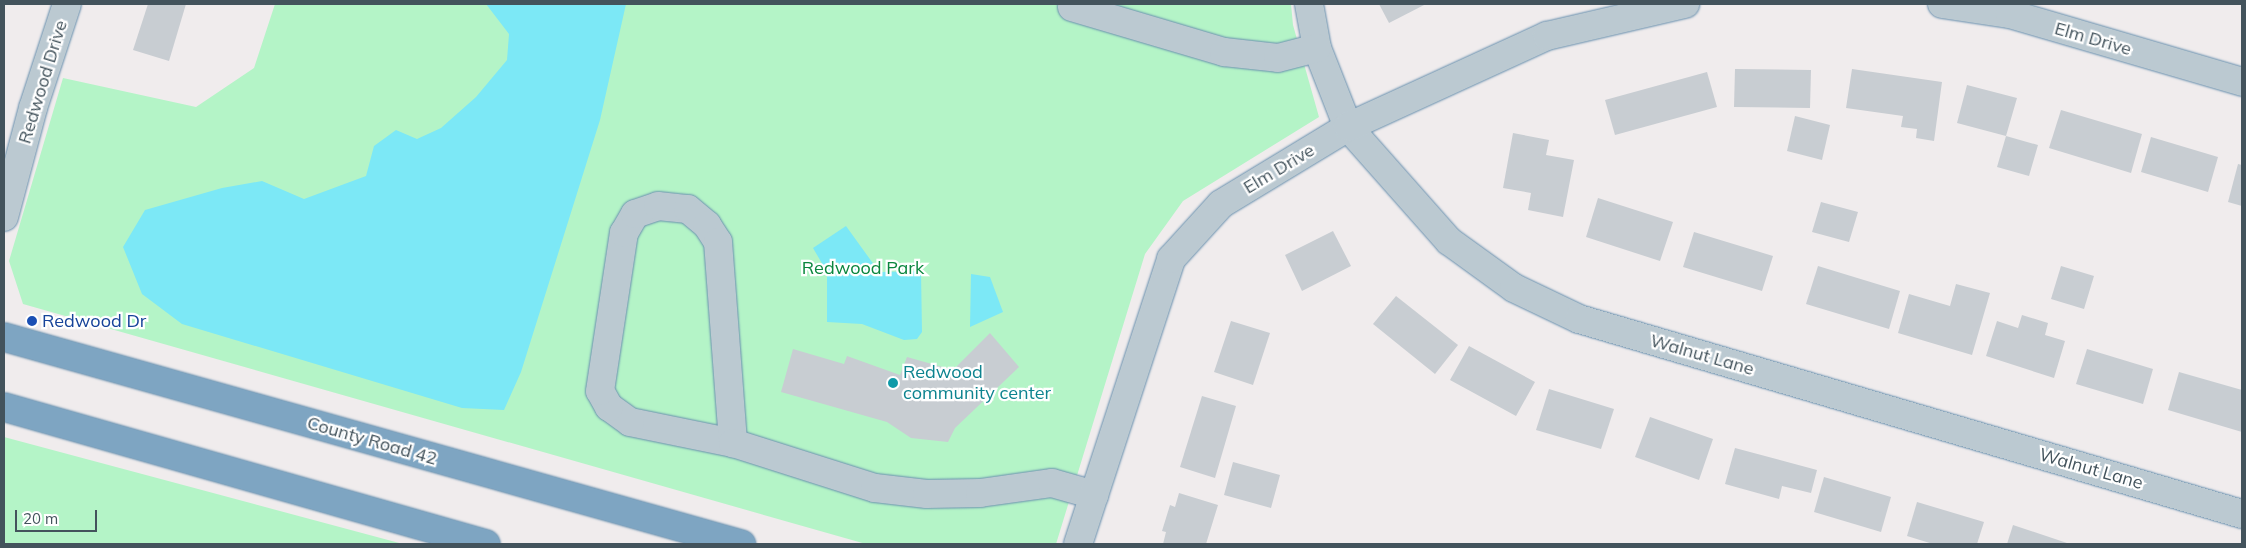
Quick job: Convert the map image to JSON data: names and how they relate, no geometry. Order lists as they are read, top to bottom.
{
  "streets": {
    "highway": ["County Road 42"],
    "street": ["Elm Drive", "Redwood Drive", "Walnut Lane"]
  },
  "crossings": [
    ["Elm Drive", "Walnut Lane"]
  ],
  "parks": ["Redwood Park"],
  "places": ["Redwood Dr", "Redwood community center"],
  "scale_bar": "20 m"
}
